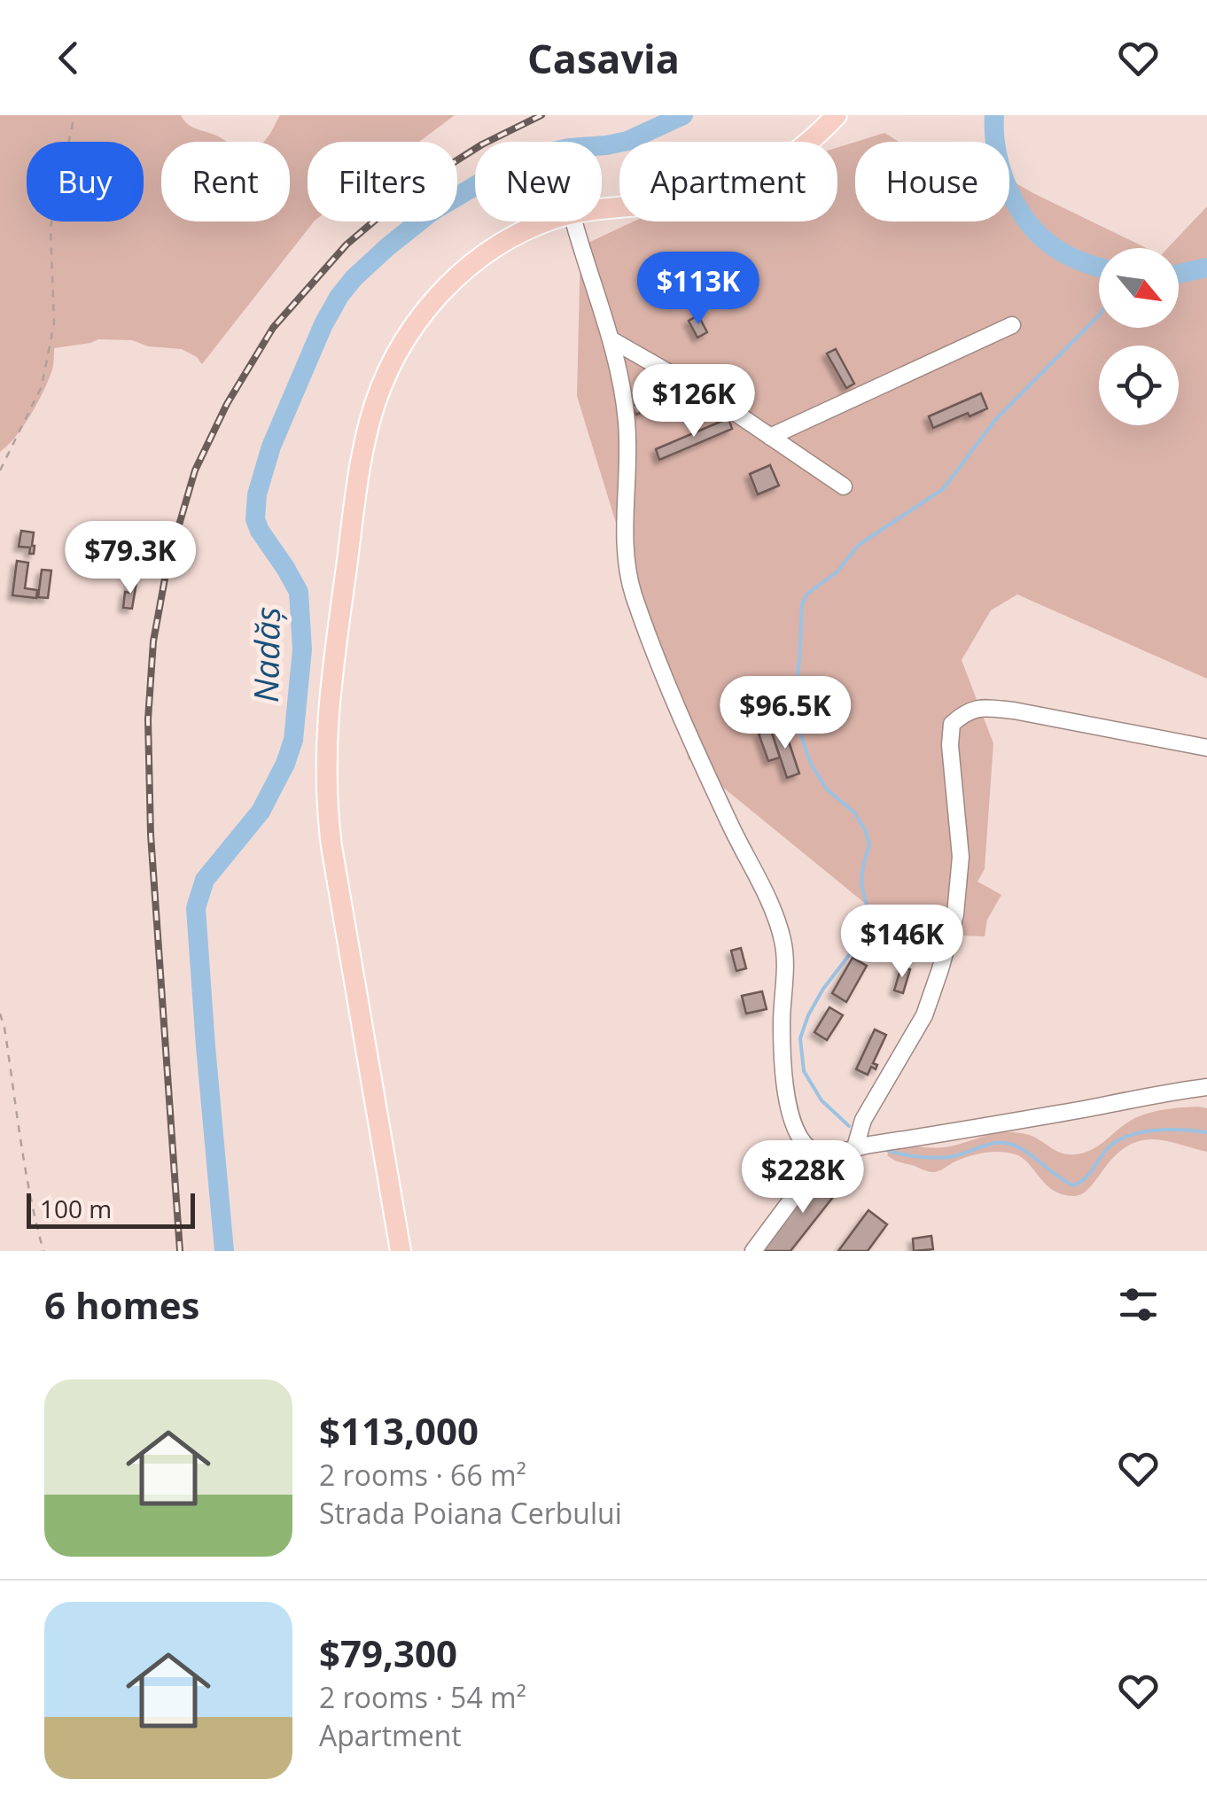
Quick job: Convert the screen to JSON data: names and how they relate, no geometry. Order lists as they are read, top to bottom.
{
  "water": ["Nadăș"],
  "scale_bar": "100 m",
  "north": "bottom right",
  "page": {
    "header": "Casavia",
    "chip": [
      "Buy",
      "Rent",
      "Filters",
      "New",
      "Apartment",
      "House"
    ],
    "price": [
      "$113K",
      "$126K",
      "$79.3K",
      "$96.5K",
      "$146K",
      "$228K"
    ],
    "scale": "100 m",
    "heading": "6 homes",
    "list": [
      {
        "name": "$113,000",
        "note": "2 rooms · 66 m² · Strada Poiana Cerbului"
      },
      {
        "name": "$79,300",
        "note": "2 rooms · 54 m² · Apartment"
      }
    ]
  }
}
